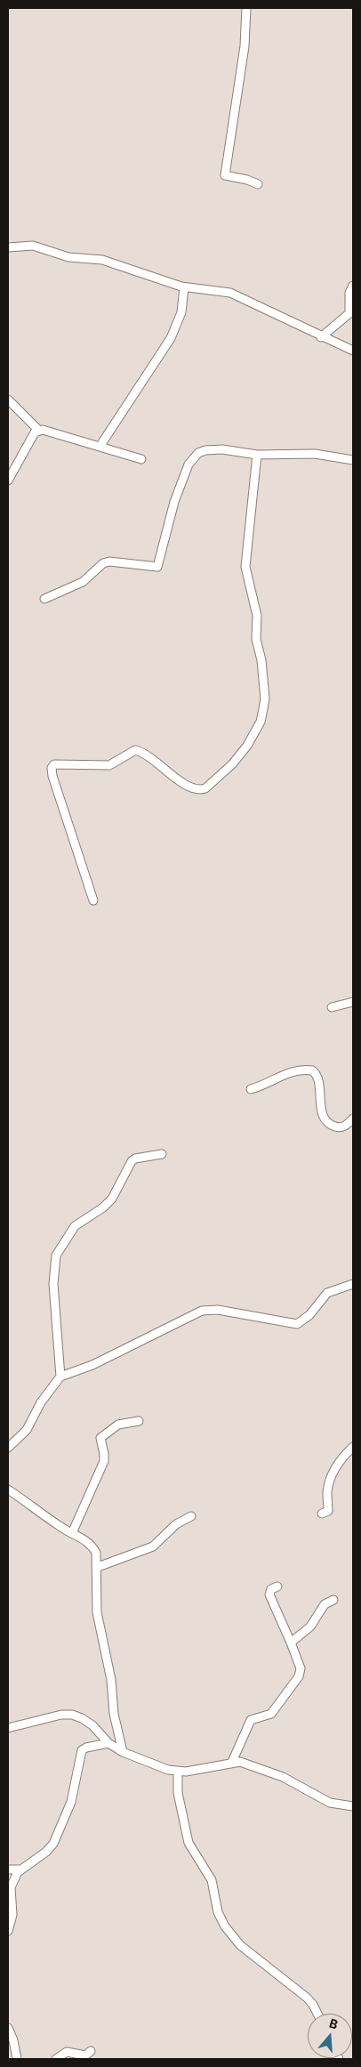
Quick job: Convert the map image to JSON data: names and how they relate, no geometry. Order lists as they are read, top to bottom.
{
  "north": "top"
}
